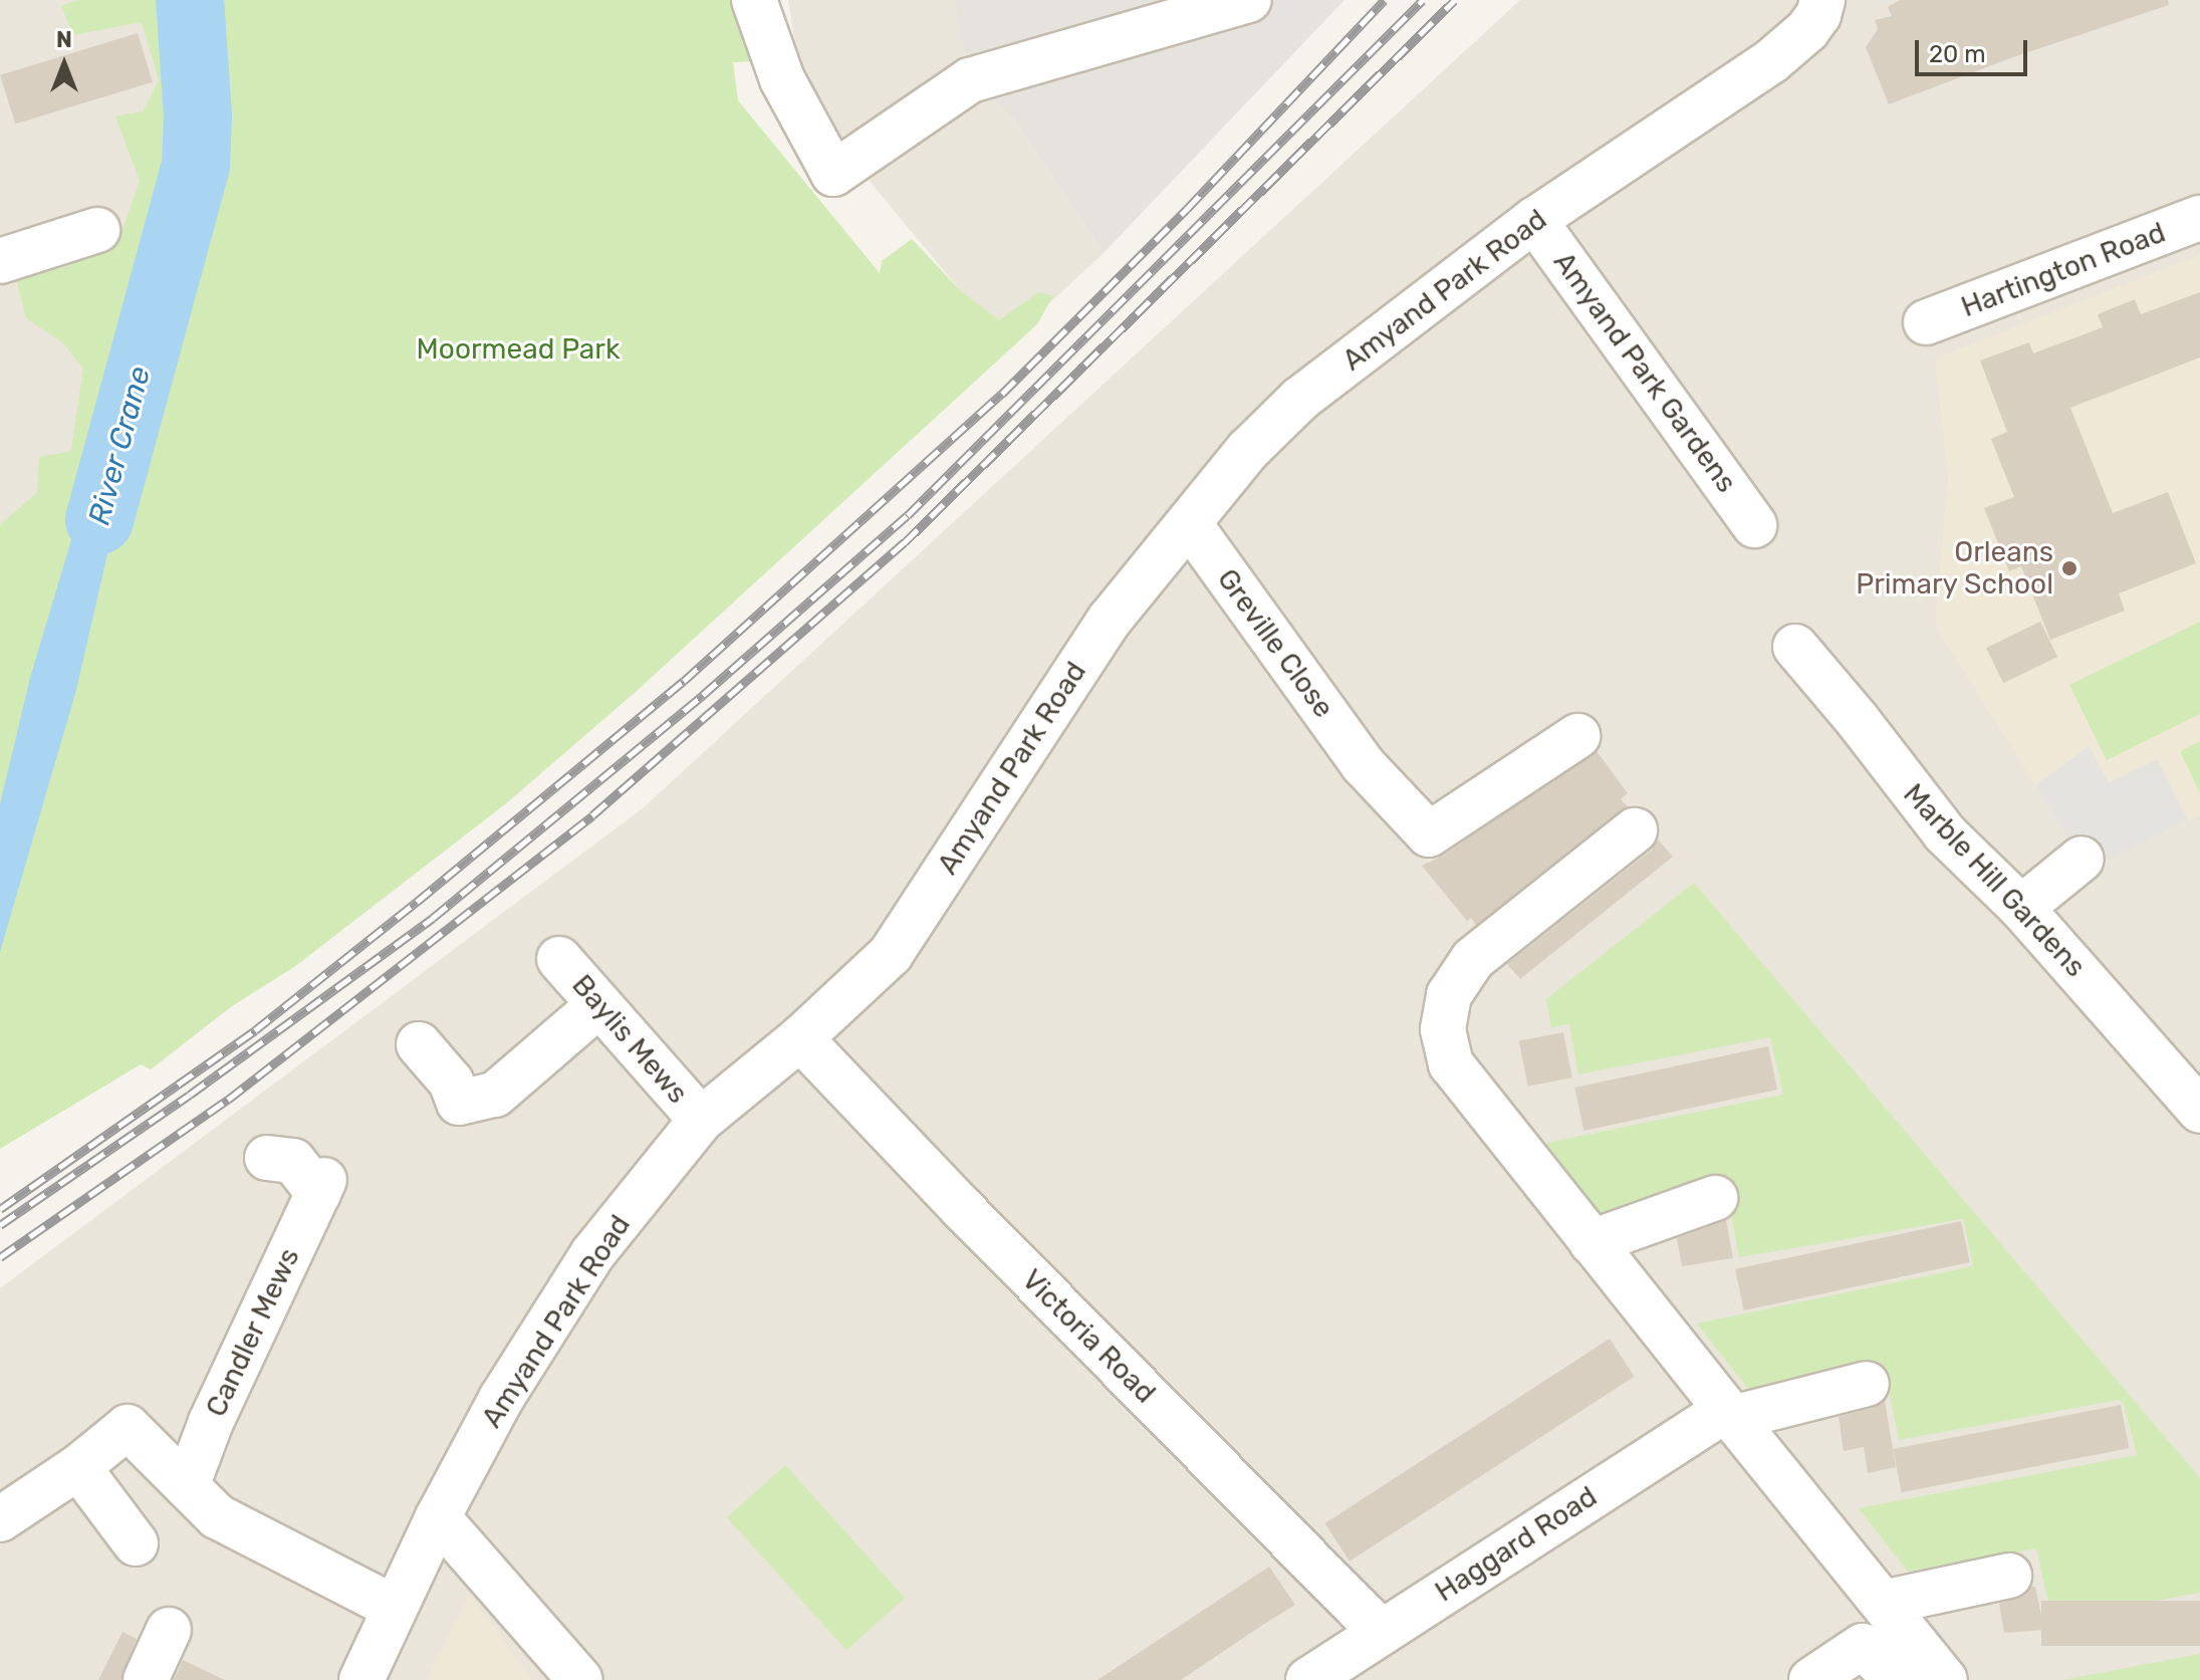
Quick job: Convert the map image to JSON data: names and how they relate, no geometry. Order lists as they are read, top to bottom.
{
  "streets": {
    "street": [
      "Hartington Road",
      "Amyand Park Road",
      "Amyand Park Gardens",
      "Greville Close",
      "Marble Hill Gardens",
      "Baylis Mews",
      "Candler Mews",
      "Victoria Road",
      "Haggard Road"
    ]
  },
  "crossings": [
    ["Amyand Park Road", "Amyand Park Gardens"],
    ["Amyand Park Road", "Greville Close"],
    ["Amyand Park Road", "Baylis Mews"],
    ["Amyand Park Road", "Victoria Road"],
    ["Victoria Road", "Haggard Road"]
  ],
  "water": ["River Crane"],
  "parks": ["Moormead Park"],
  "places": ["Orleans Primary School"],
  "scale_bar": "20 m",
  "north": "top"
}
